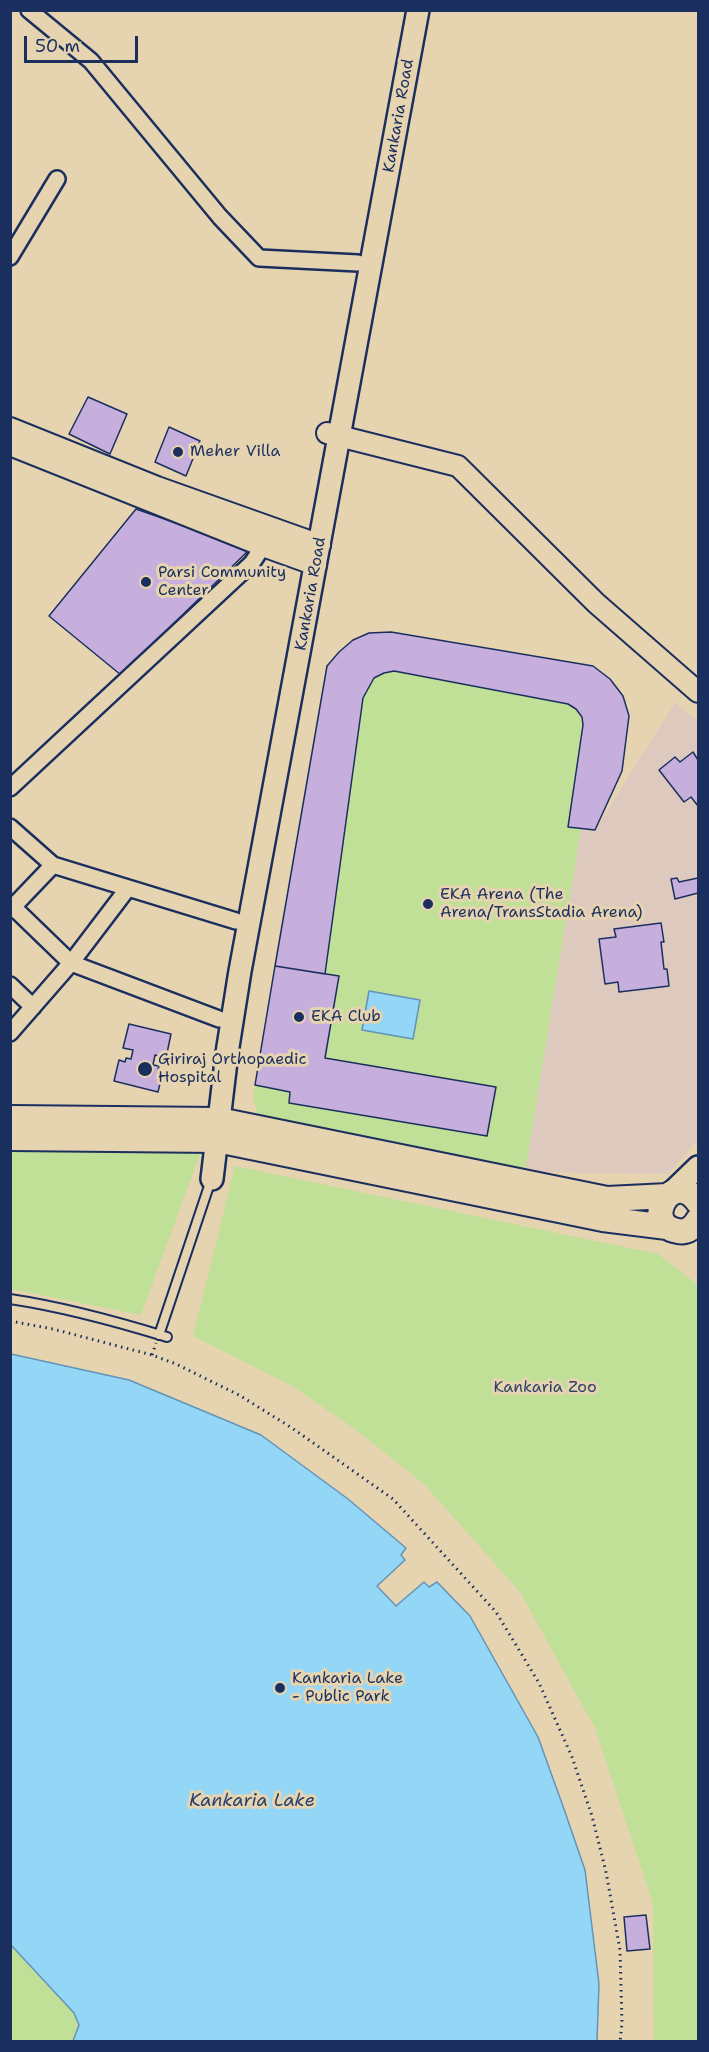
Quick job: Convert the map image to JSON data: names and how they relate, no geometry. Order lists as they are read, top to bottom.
{
  "streets": {
    "main road": ["Kankaria Road"]
  },
  "water": ["Kankaria Lake"],
  "parks": ["Kankaria Zoo"],
  "places": [
    "Meher Villa",
    "Parsi Community Center",
    "EKA Arena (The Arena/TransStadia Arena)",
    "EKA Club",
    "Giriraj Orthopaedic Hospital",
    "Kankaria Lake - Public Park"
  ],
  "scale_bar": "50 m"
}
